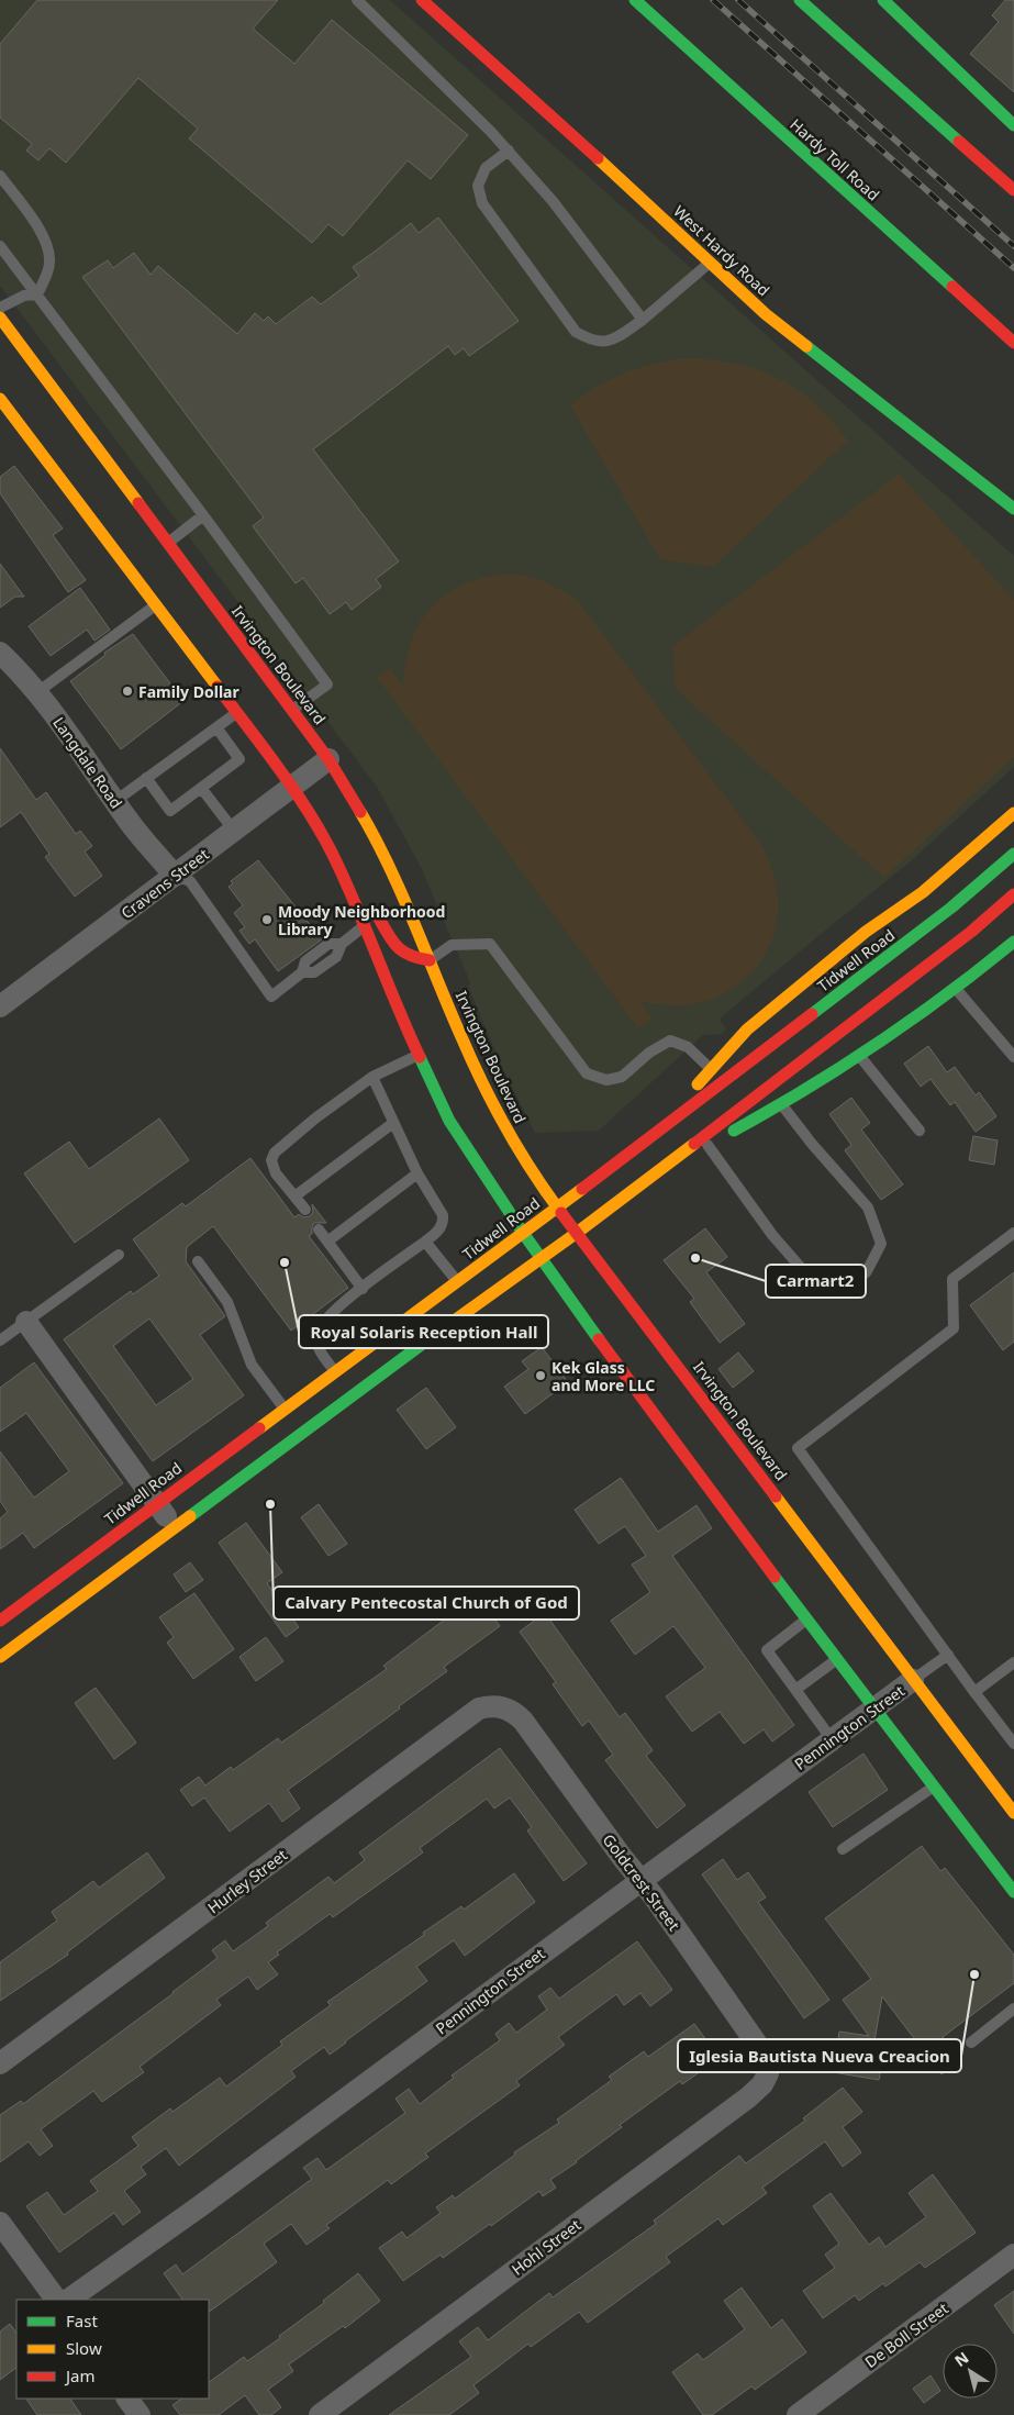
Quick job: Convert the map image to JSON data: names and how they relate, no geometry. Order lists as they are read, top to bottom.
{
  "streets": {
    "main road": [
      "Hardy Toll Road",
      "West Hardy Road",
      "Irvington Boulevard",
      "Tidwell Road"
    ],
    "street": [
      "Langdale Road",
      "Cravens Street",
      "Pennington Street",
      "Hurley Street",
      "Goldcrest Street",
      "Hohl Street",
      "De Boll Street"
    ]
  },
  "crossings": [
    ["Irvington Boulevard", "Cravens Street"],
    ["Irvington Boulevard", "Tidwell Road"],
    ["Irvington Boulevard", "Pennington Street"],
    ["Langdale Road", "Cravens Street"],
    ["Pennington Street", "Goldcrest Street"],
    ["Hurley Street", "Goldcrest Street"],
    ["Goldcrest Street", "Hohl Street"]
  ],
  "places": [
    "Family Dollar",
    "Moody Neighborhood Library",
    "Carmart2",
    "Royal Solaris Reception Hall",
    "Kek Glass and More LLC",
    "Calvary Pentecostal Church of God",
    "Iglesia Bautista Nueva Creacion"
  ],
  "legend": ["Fast", "Slow", "Jam"],
  "north": "top left"
}
